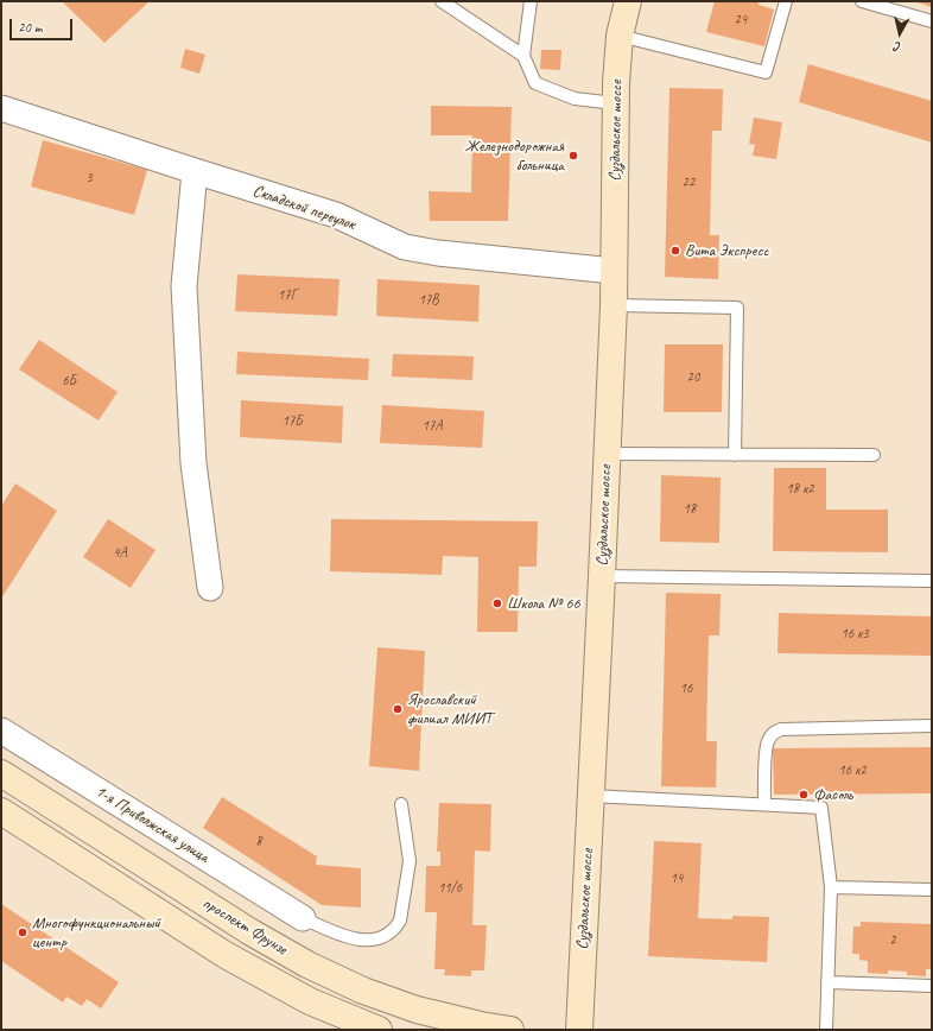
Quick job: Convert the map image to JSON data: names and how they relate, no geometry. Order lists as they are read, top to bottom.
{
  "streets": {
    "main road": ["Суздальское шоссе", "проспект Фрунзе"],
    "street": ["Складской переулок", "1-я Приволжская улица"]
  },
  "crossings": [
    ["Суздальское шоссе", "Складской переулок"]
  ],
  "places": [
    "Железнодорожная больница",
    "Вита Экспресс",
    "Школа № 66",
    "Ярославский филиал МИИТ",
    "Фасоль",
    "Многофункциональный центр"
  ],
  "house_numbers": [
    "24",
    "3",
    "22",
    "17Г",
    "17В",
    "20",
    "6Б",
    "17Б",
    "17А",
    "18 к2",
    "18",
    "4А",
    "16 к3",
    "16",
    "16 к2",
    "8",
    "14",
    "11/6",
    "2"
  ],
  "scale_bar": "20 m",
  "north": "bottom"
}
